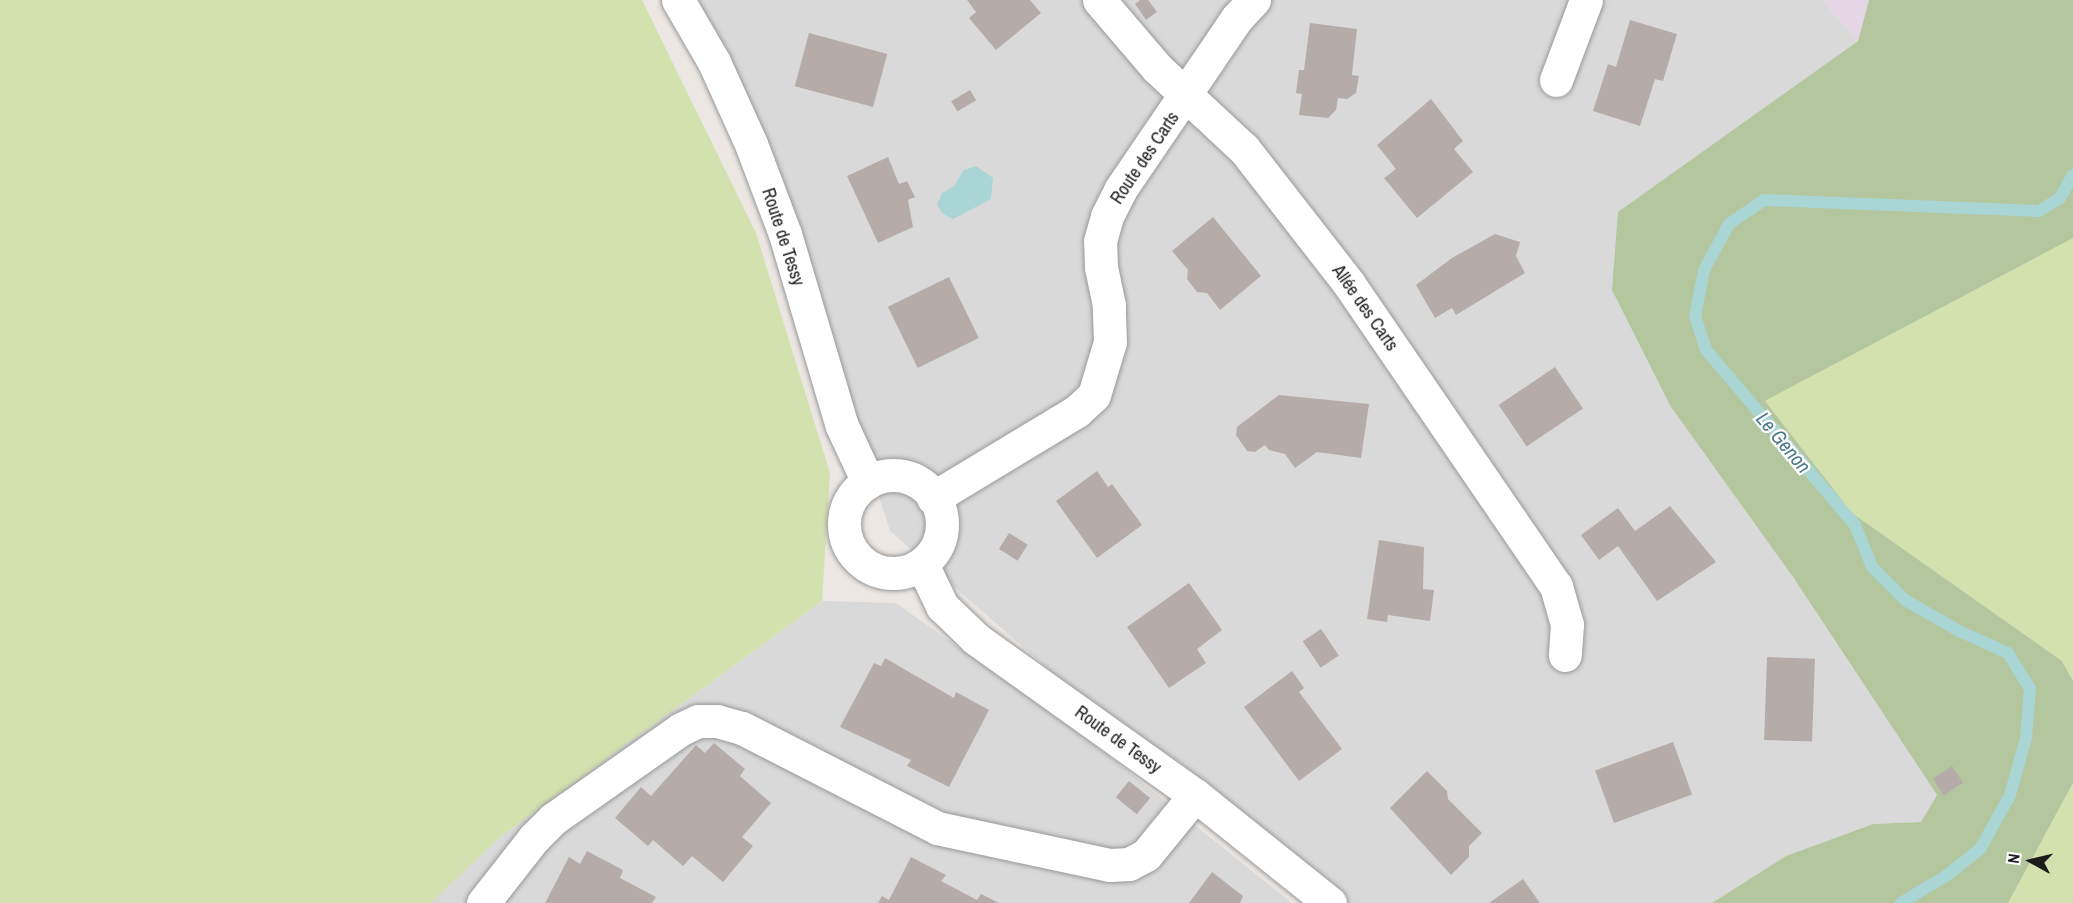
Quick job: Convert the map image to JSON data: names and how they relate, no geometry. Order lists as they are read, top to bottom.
{
  "streets": {
    "street": ["Route des Carts", "Route de Tessy", "Allée des Carts"]
  },
  "crossings": [
    ["Route des Carts", "Route de Tessy"],
    ["Route des Carts", "Allée des Carts"]
  ],
  "water": ["Le Genon"],
  "north": "left"
}
